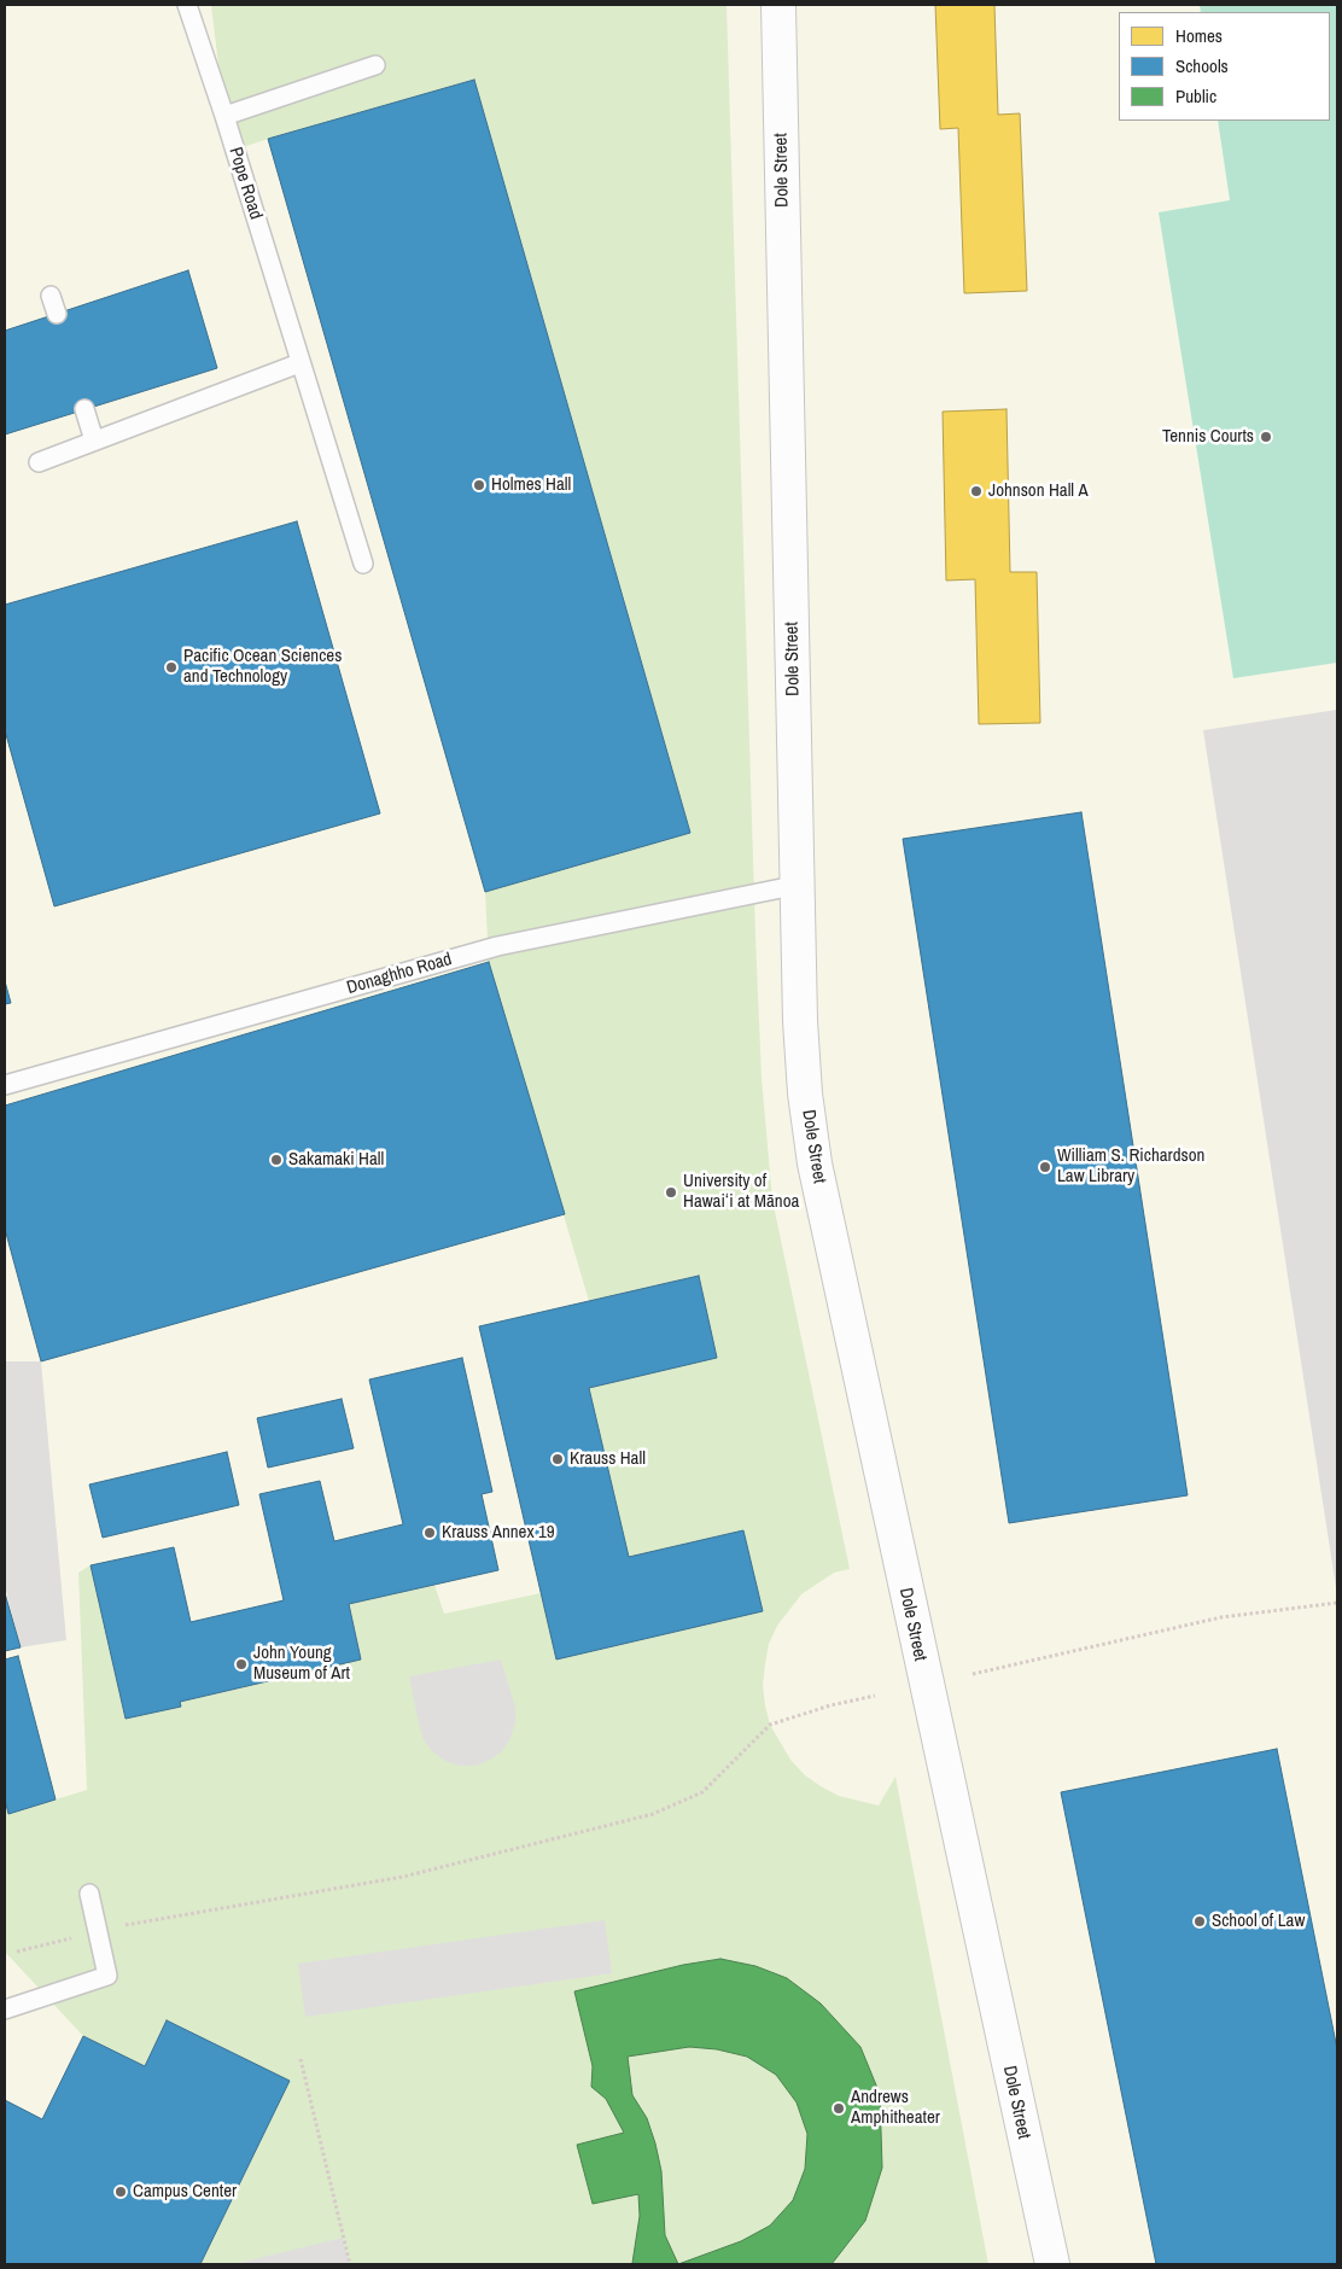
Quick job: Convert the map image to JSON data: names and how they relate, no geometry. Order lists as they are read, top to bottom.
{
  "streets": {
    "street": ["Dole Street"],
    "lane": ["Pope Road", "Donaghho Road"]
  },
  "crossings": [
    ["Dole Street", "Donaghho Road"]
  ],
  "places": [
    "Tennis Courts",
    "Holmes Hall",
    "Johnson Hall A",
    "Pacific Ocean Sciences and Technology",
    "Sakamaki Hall",
    "William S. Richardson Law Library",
    "University of Hawaiʻi at Mānoa",
    "Krauss Hall",
    "Krauss Annex 19",
    "John Young Museum of Art",
    "School of Law",
    "Andrews Amphitheater",
    "Campus Center"
  ],
  "legend": ["Homes", "Schools", "Public"]
}
